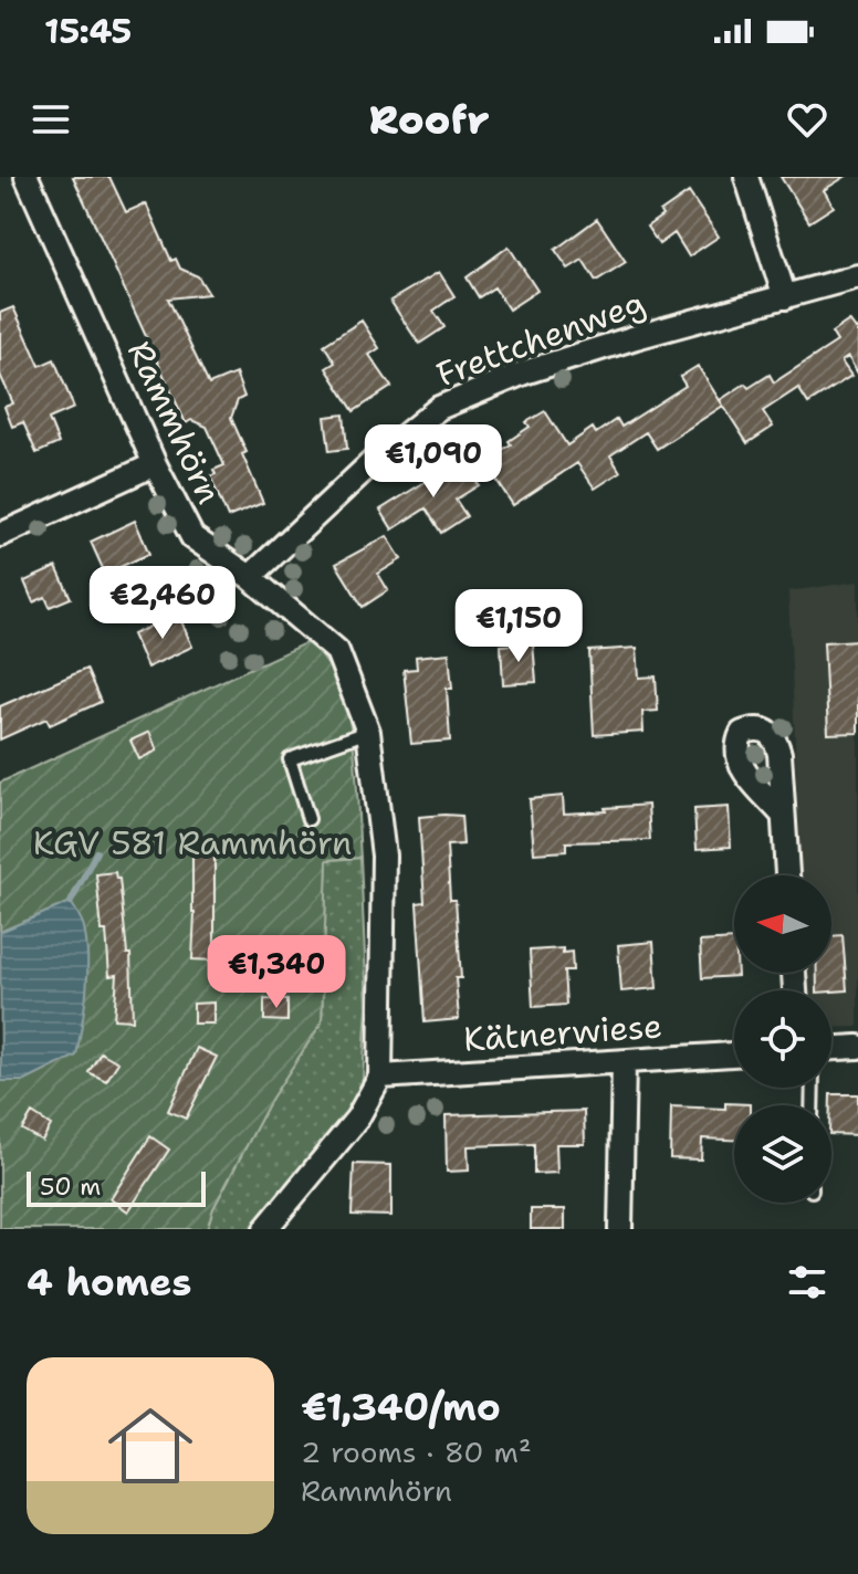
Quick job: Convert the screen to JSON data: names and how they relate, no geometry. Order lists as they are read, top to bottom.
{
  "streets": {
    "street": ["Frettchenweg", "Rammhörn", "Kätnerwiese"]
  },
  "crossings": [
    ["Frettchenweg", "Rammhörn"],
    ["Rammhörn", "Kätnerwiese"]
  ],
  "parks": ["KGV 581 Rammhörn"],
  "scale_bar": "50 m",
  "north": "left",
  "page": {
    "status": "15:45",
    "header": "Roofr",
    "price": [
      "€1,090",
      "€2,460",
      "€1,150",
      "€1,340"
    ],
    "scale": "50 m",
    "heading": "4 homes",
    "list": [
      {
        "name": "€1,340/mo",
        "note": "2 rooms · 80 m² · Rammhörn"
      }
    ]
  }
}
